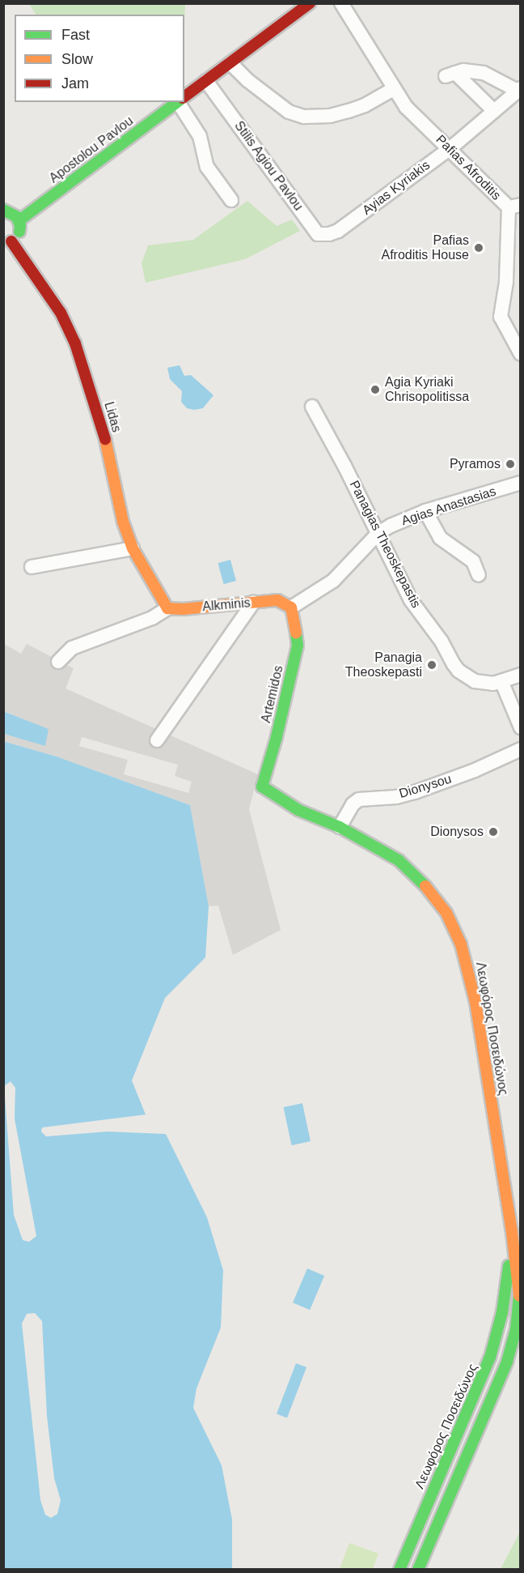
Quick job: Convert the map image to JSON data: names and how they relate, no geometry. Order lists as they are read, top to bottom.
{
  "streets": {
    "main road": [
      "Apostolou Pavlou",
      "Lidas",
      "Alkminis",
      "Artemidos",
      "Λεωφόρος Ποσειδώνος"
    ],
    "street": [
      "Stilis Agiou Pavlou",
      "Pafias Afroditis",
      "Ayias Kyriakis",
      "Agias Anastasias",
      "Panagias Theoskepastis",
      "Dionysou"
    ]
  },
  "crossings": [
    ["Apostolou Pavlou", "Stilis Agiou Pavlou"],
    ["Apostolou Pavlou", "Lidas"],
    ["Stilis Agiou Pavlou", "Ayias Kyriakis"],
    ["Pafias Afroditis", "Ayias Kyriakis"],
    ["Lidas", "Alkminis"],
    ["Agias Anastasias", "Panagias Theoskepastis"],
    ["Alkminis", "Artemidos"],
    ["Artemidos", "Λεωφόρος Ποσειδώνος"],
    ["Dionysou", "Λεωφόρος Ποσειδώνος"]
  ],
  "places": [
    "Pafias Afroditis House",
    "Agia Kyriaki Chrisopolitissa",
    "Pyramos",
    "Panagia Theoskepasti",
    "Dionysos"
  ],
  "legend": ["Fast", "Slow", "Jam"]
}
